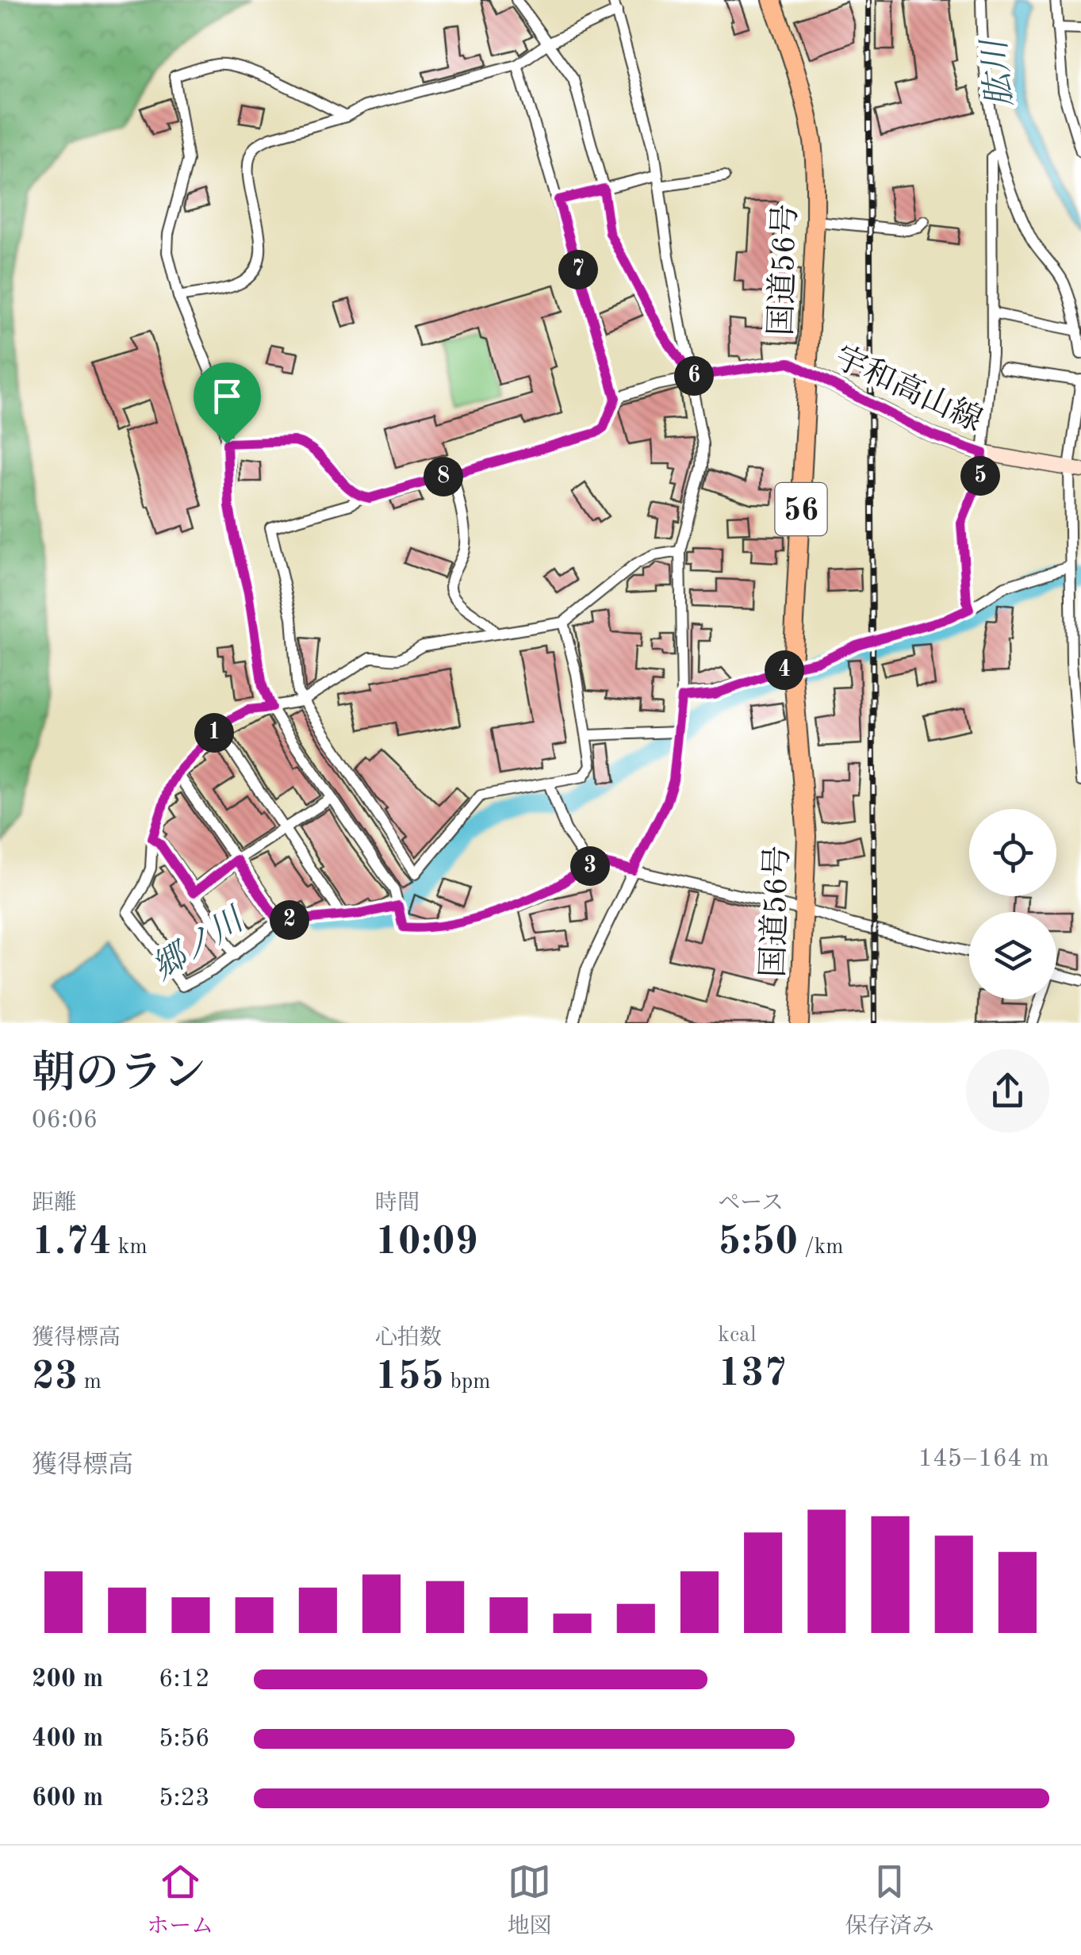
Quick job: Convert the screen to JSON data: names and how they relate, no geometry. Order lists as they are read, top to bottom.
{
  "streets": {
    "highway": ["国道56号", "56"],
    "main road": ["宇和高山線"]
  },
  "crossings": [
    ["国道56号", "宇和高山線"]
  ],
  "water": ["肱川", "郷ノ川"],
  "page": {
    "pins": [
      "7",
      "6",
      "5",
      "8",
      "4",
      "1",
      "3",
      "2"
    ],
    "heading": ["朝のラン", "06:06"],
    "stats": [
      ["距離", "1.74 km"],
      ["時間", "10:09"],
      ["ペース", "5:50 /km"],
      ["獲得標高", "23 m"],
      ["心拍数", "155 bpm"],
      ["kcal", "137"]
    ],
    "chart": ["獲得標高", "145–164 m"],
    "list": [
      {
        "name": "200 m",
        "note": "6:12"
      },
      {
        "name": "400 m",
        "note": "5:56"
      },
      {
        "name": "600 m",
        "note": "5:23"
      }
    ],
    "tabs": ["ホーム", "地図", "保存済み"]
  }
}
